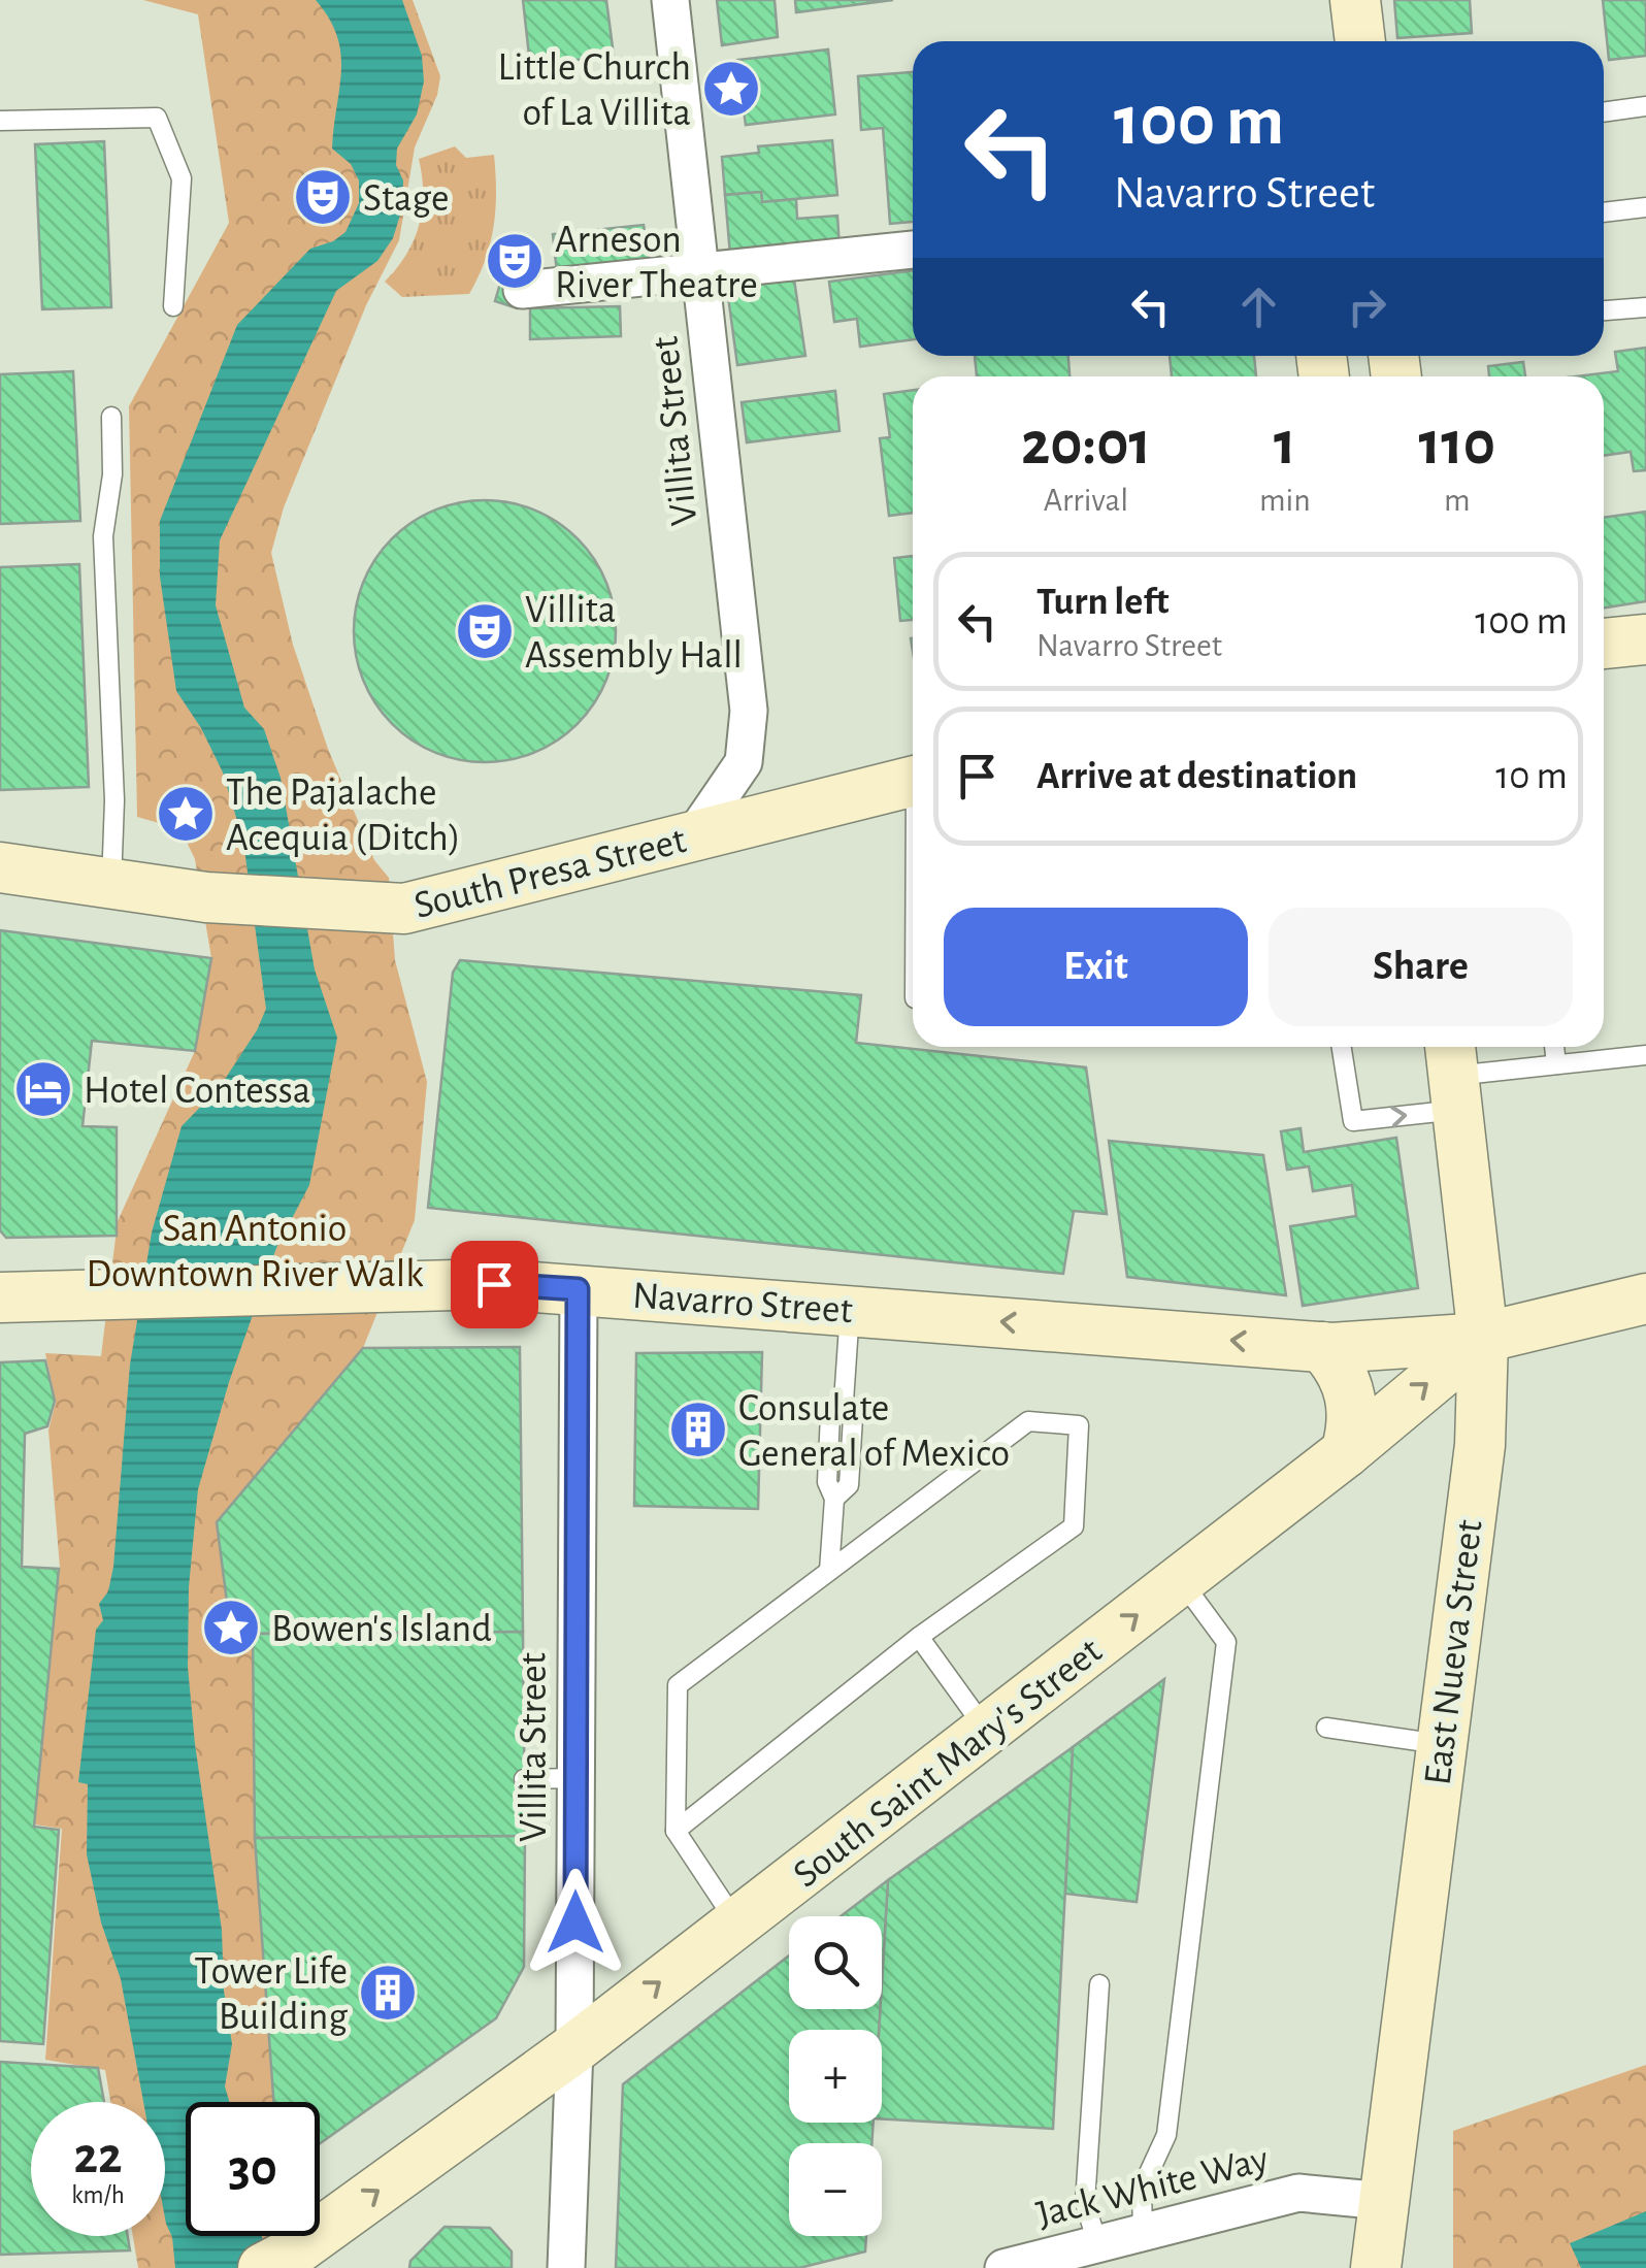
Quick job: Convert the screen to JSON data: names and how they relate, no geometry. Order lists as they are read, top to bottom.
{
  "streets": {
    "main road": [
      "South Presa Street",
      "Navarro Street",
      "East Nueva Street",
      "South Saint Mary's Street"
    ],
    "street": ["Villita Street", "Jack White Way"]
  },
  "crossings": [
    ["Villita Street", "South Presa Street"],
    ["Villita Street", "Navarro Street"],
    ["Villita Street", "South Saint Mary's Street"],
    ["Navarro Street", "East Nueva Street"],
    ["Navarro Street", "South Saint Mary's Street"],
    ["East Nueva Street", "South Saint Mary's Street"],
    ["East Nueva Street", "Jack White Way"]
  ],
  "one_way": ["South Saint Mary's Street"],
  "parks": ["San Antonio Downtown River Walk"],
  "places": {
    "place": ["Little Church of La Villita", "The Pajalache Acequia (Ditch)", "Bowen's Island"],
    "theatre": ["Stage", "Arneson River Theatre", "Villita Assembly Hall"],
    "hotel": ["Hotel Contessa"],
    "building": ["Consulate General of Mexico", "Tower Life Building"]
  },
  "page": {
    "turn": ["100 m", "Navarro Street"],
    "eta": [
      "20:01",
      "Arrival",
      "1",
      "min",
      "110",
      "m"
    ],
    "list": [
      {
        "name": "Turn left",
        "note": "Navarro Street",
        "value": "100 m"
      },
      {
        "name": "Arrive at destination",
        "value": "10 m"
      }
    ],
    "buttons": ["Exit", "Share"],
    "map_buttons": ["+", "−"],
    "speed": "22 km/h",
    "limit": "30"
  }
}
